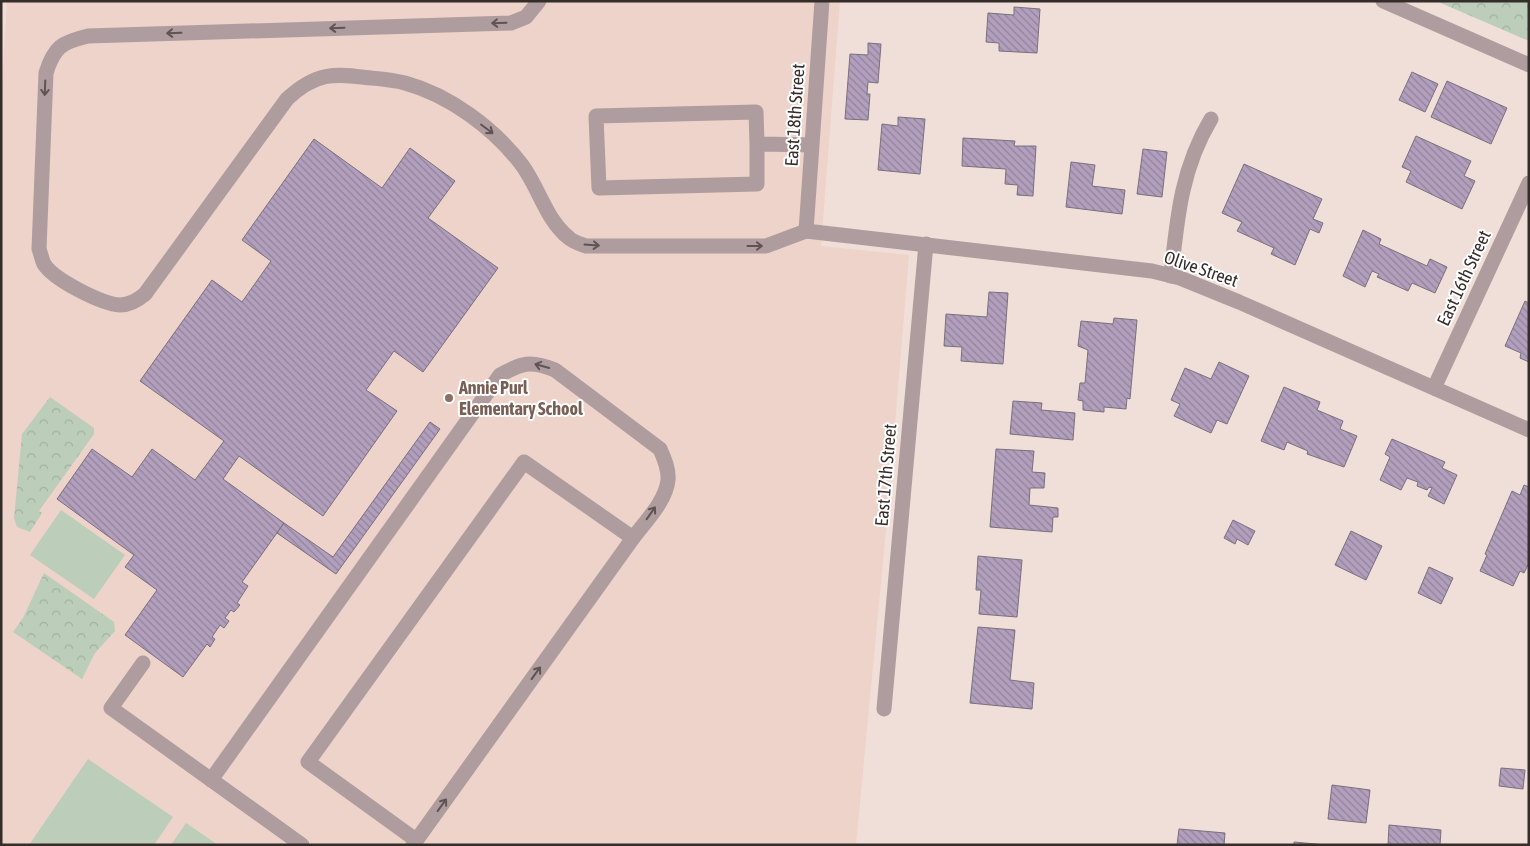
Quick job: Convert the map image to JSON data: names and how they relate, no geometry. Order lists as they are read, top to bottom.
{
  "streets": {
    "street": [
      "East 18th Street",
      "Olive Street",
      "East 16th Street",
      "East 17th Street"
    ]
  },
  "crossings": [
    ["East 18th Street", "Olive Street"],
    ["Olive Street", "East 16th Street"],
    ["Olive Street", "East 17th Street"]
  ],
  "places": ["Annie Purl Elementary School"]
}
